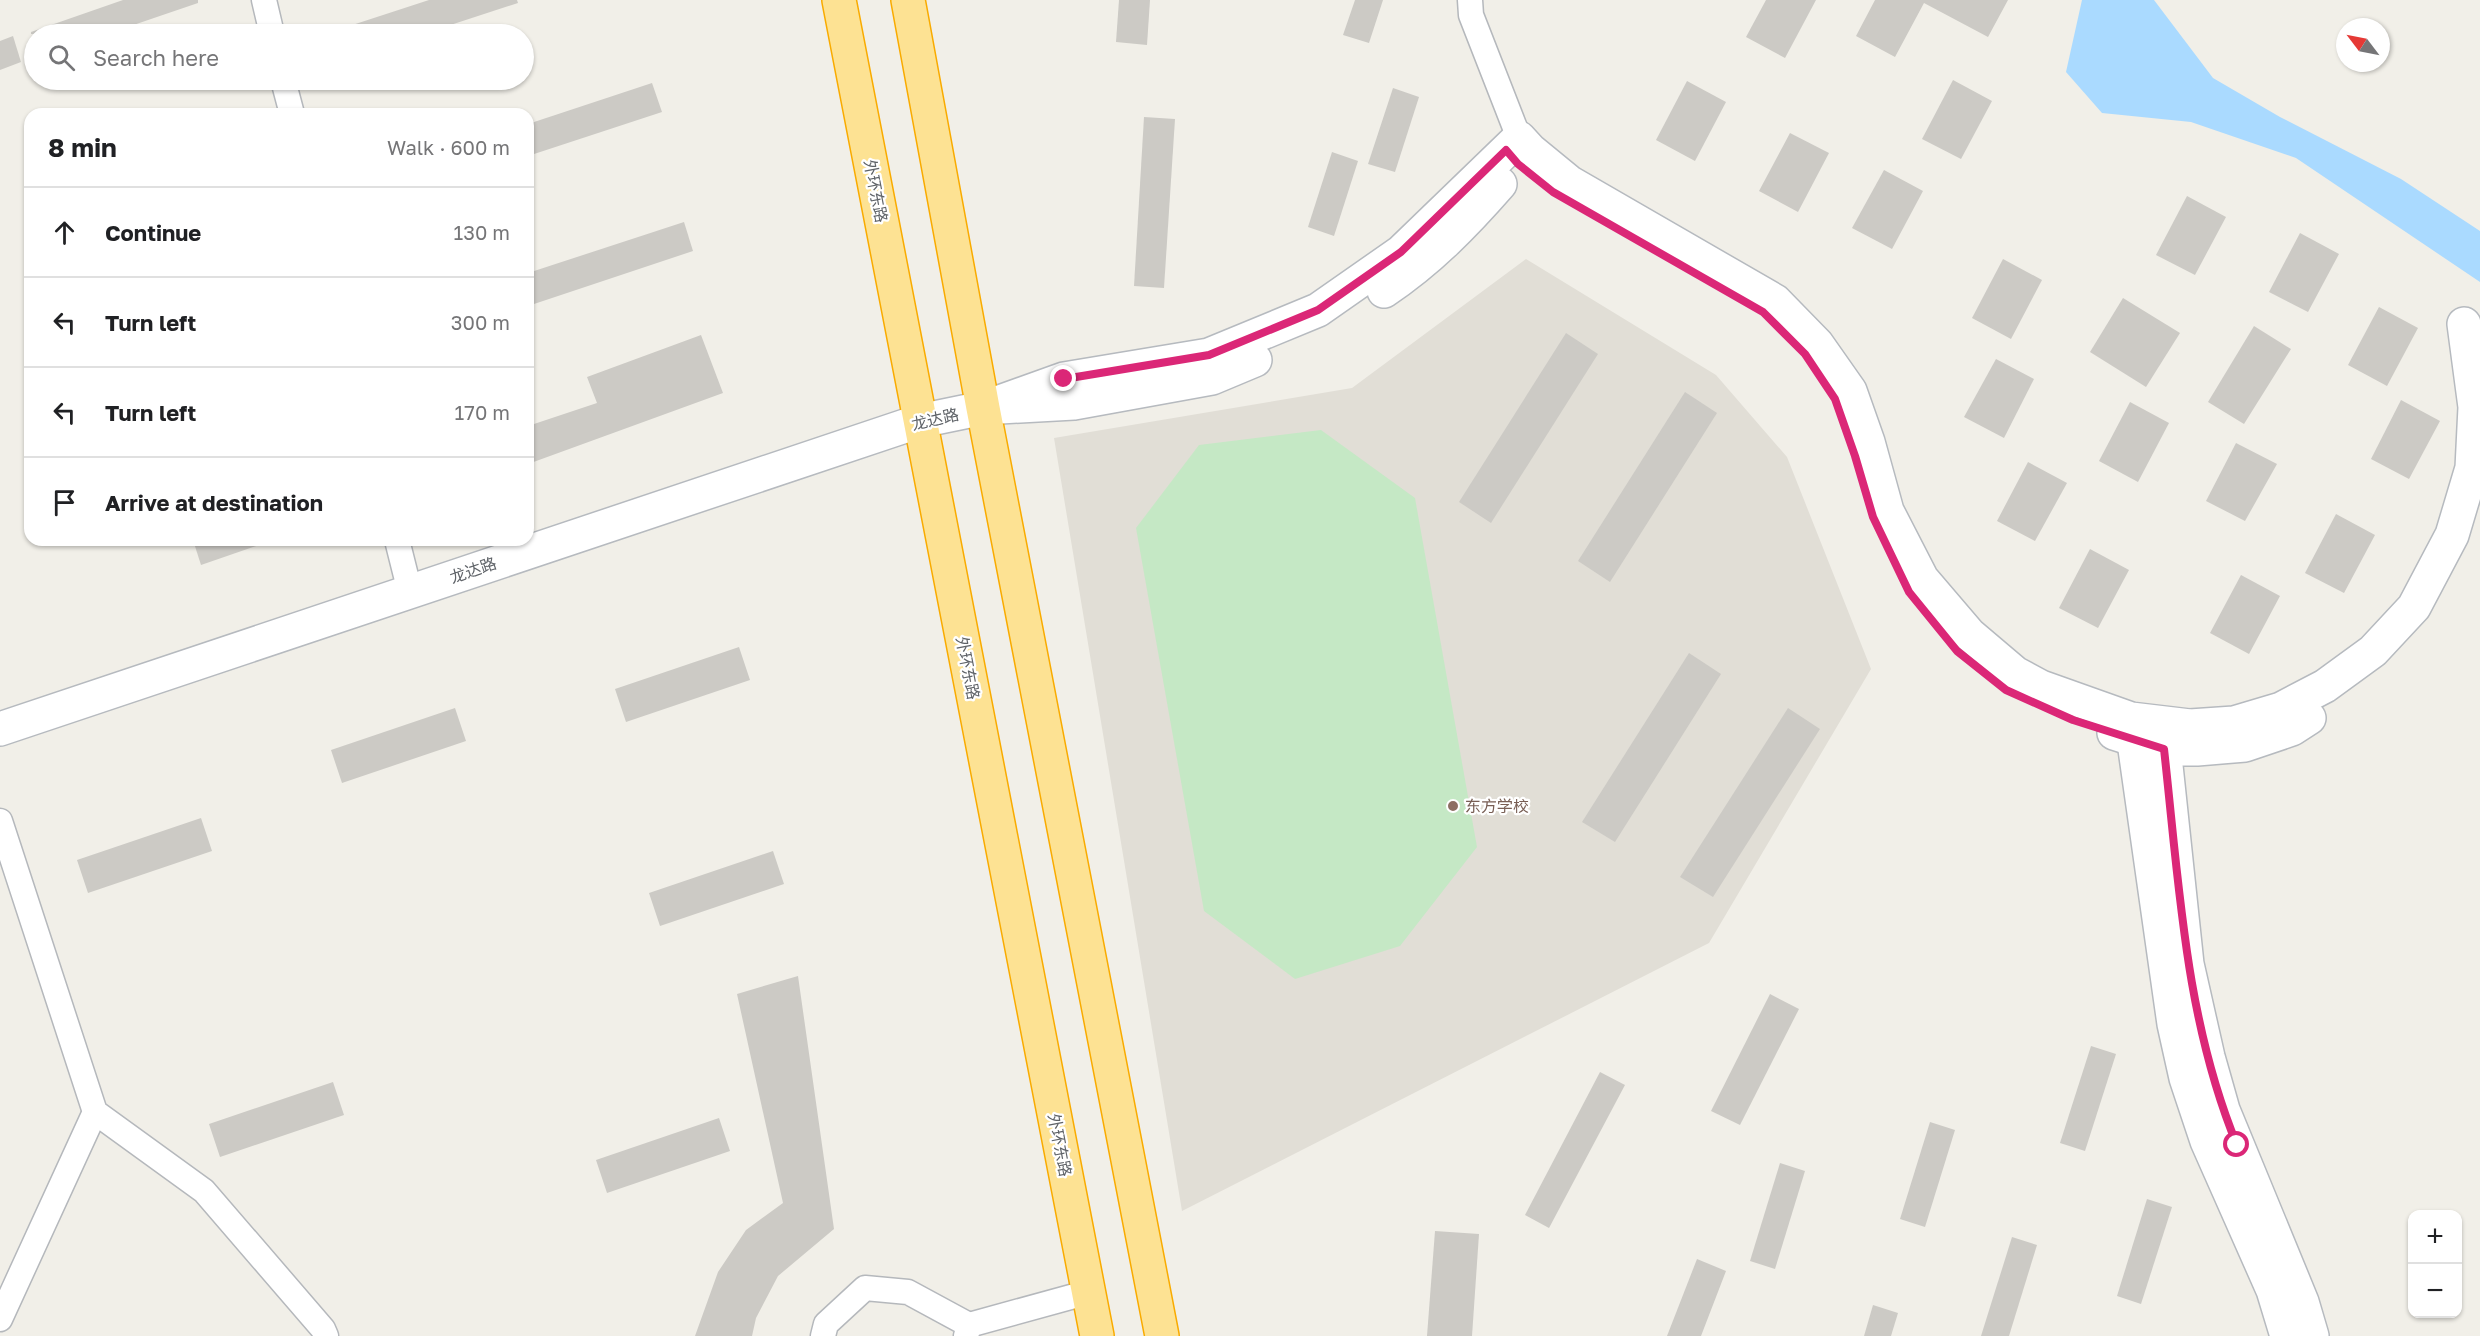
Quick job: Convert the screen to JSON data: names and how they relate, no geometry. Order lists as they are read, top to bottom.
{
  "streets": {
    "highway": ["外环东路"],
    "street": ["龙达路"]
  },
  "crossings": [
    ["外环东路", "龙达路"]
  ],
  "places": ["东方学校"],
  "north": "top left",
  "page": {
    "search": "Search here",
    "heading": ["8 min", "Walk · 600 m"],
    "list": [
      ["Continue", "130 m"],
      ["Turn left", "300 m"],
      ["Turn left", "170 m"],
      "Arrive at destination"
    ],
    "map_buttons": ["+", "−"]
  }
}
